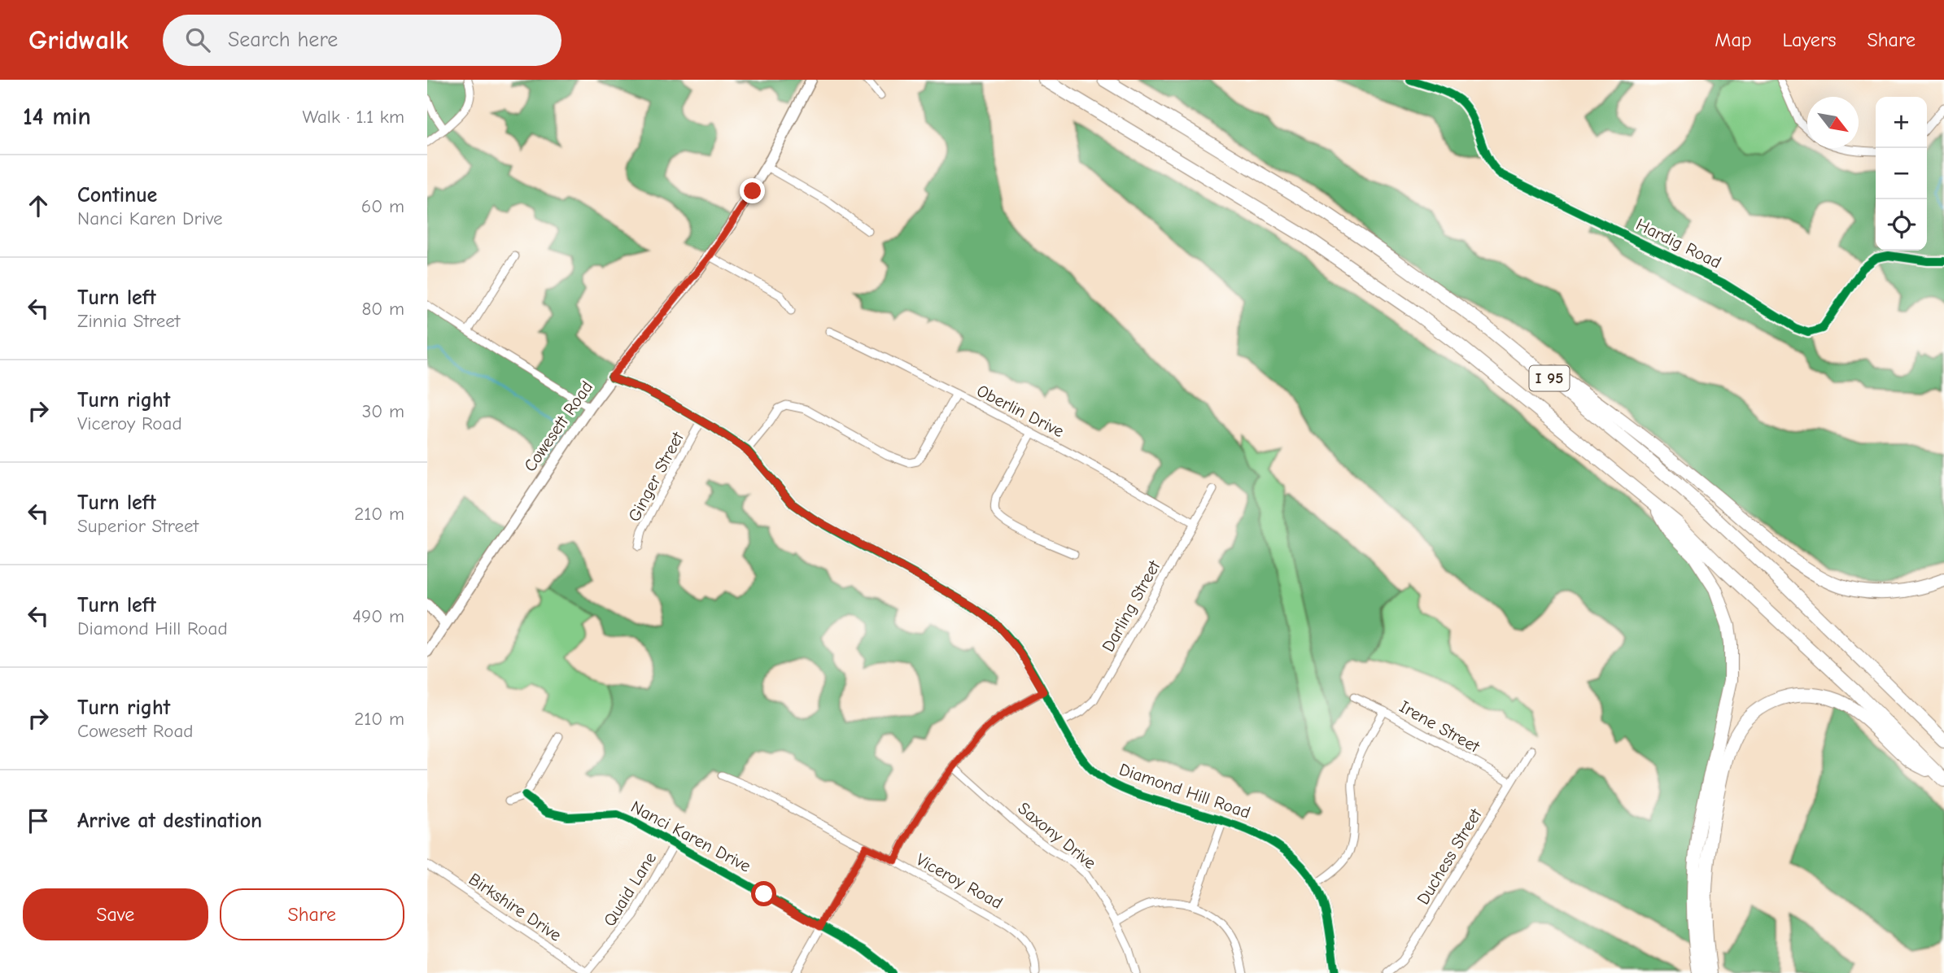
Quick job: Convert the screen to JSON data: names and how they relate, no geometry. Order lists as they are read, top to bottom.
{
  "streets": {
    "highway": ["I 95"],
    "street": [
      "Hardig Road",
      "Oberlin Drive",
      "Cowesett Road",
      "Ginger Street",
      "Darling Street",
      "Irene Street",
      "Diamond Hill Road",
      "Saxony Drive",
      "Nanci Karen Drive",
      "Duchess Street",
      "Viceroy Road",
      "Quaid Lane",
      "Birkshire Drive"
    ]
  },
  "crossings": [
    ["Oberlin Drive", "Darling Street"],
    ["Cowesett Road", "Diamond Hill Road"],
    ["Ginger Street", "Diamond Hill Road"],
    ["Darling Street", "Diamond Hill Road"],
    ["Irene Street", "Duchess Street"],
    ["Nanci Karen Drive", "Quaid Lane"],
    ["Quaid Lane", "Birkshire Drive"]
  ],
  "north": "bottom right",
  "page": {
    "header": "Gridwalk",
    "search": "Search here",
    "nav": ["Map", "Layers", "Share"],
    "heading": ["14 min", "Walk · 1.1 km"],
    "map_buttons": ["+", "−"],
    "list": [
      ["Continue", "Nanci Karen Drive", "60 m"],
      ["Turn left", "Zinnia Street", "80 m"],
      ["Turn right", "Viceroy Road", "30 m"],
      ["Turn left", "Superior Street", "210 m"],
      ["Turn left", "Diamond Hill Road", "490 m"],
      ["Turn right", "Cowesett Road", "210 m"],
      "Arrive at destination"
    ],
    "buttons": ["Save", "Share"]
  }
}
